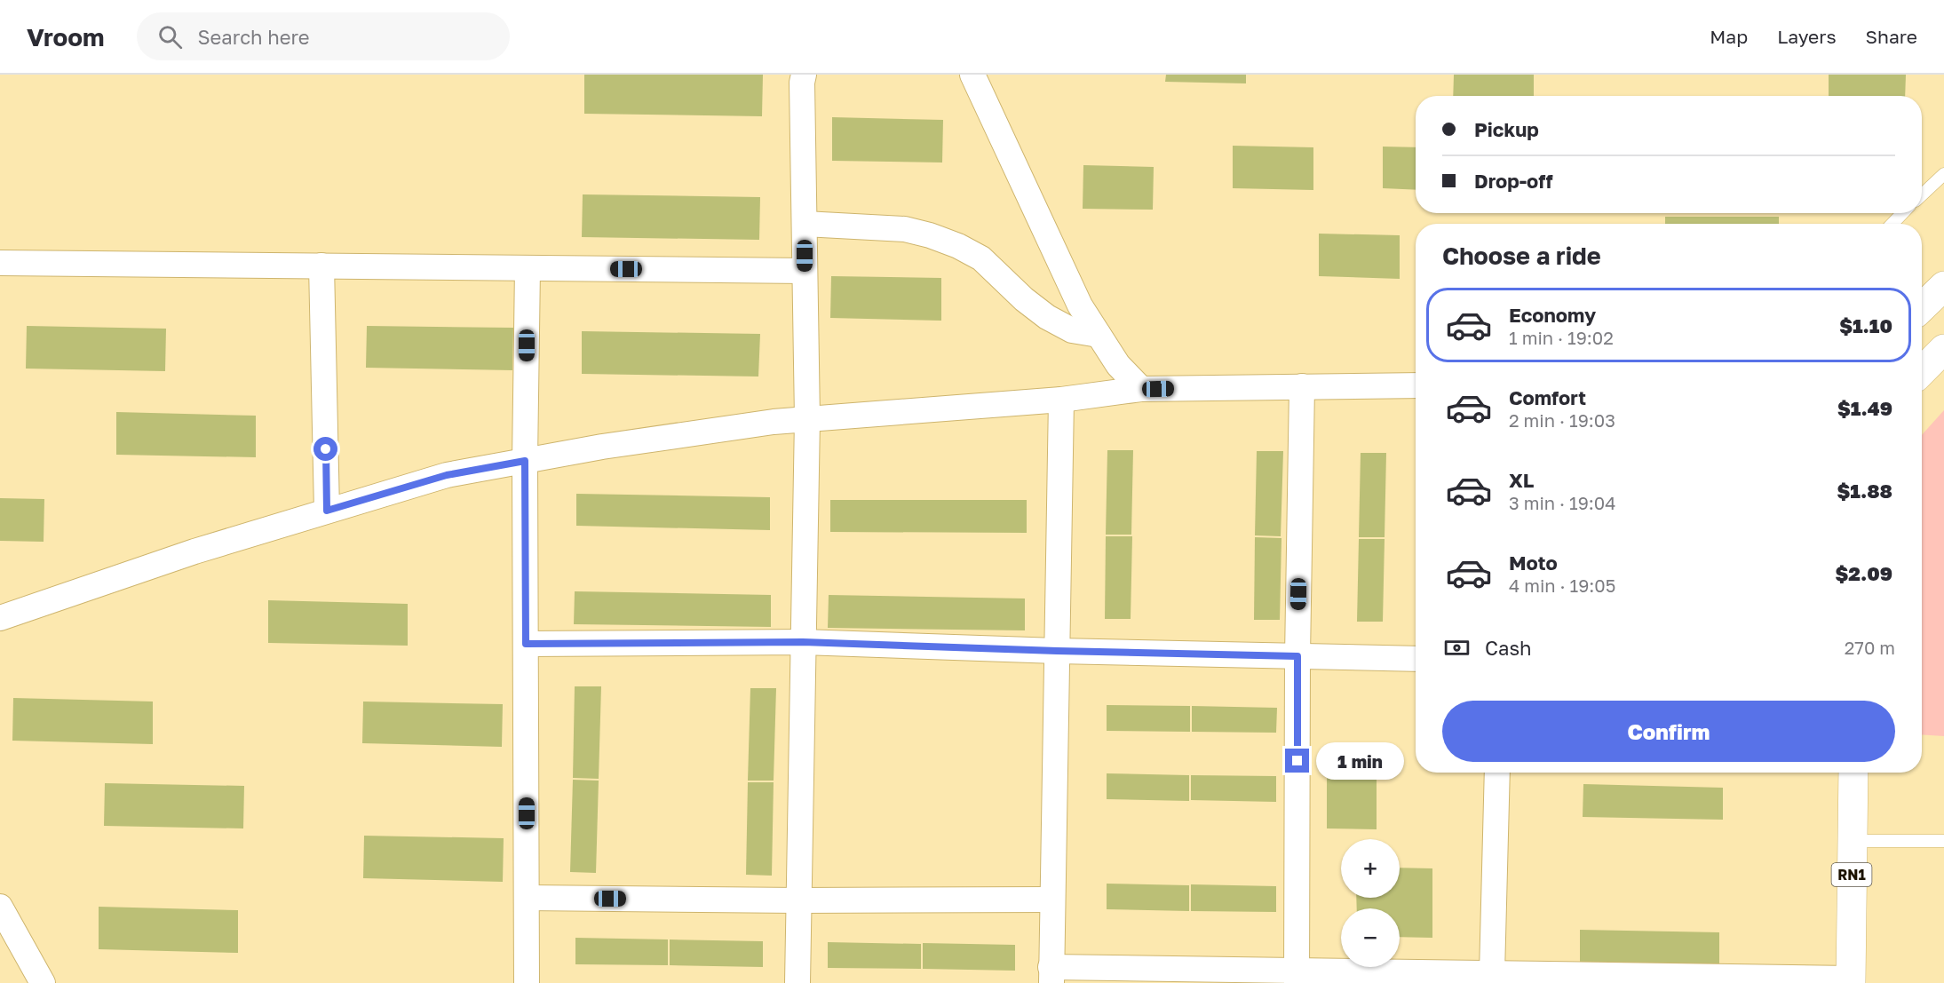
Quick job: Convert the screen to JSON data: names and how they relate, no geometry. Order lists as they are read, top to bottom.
{
  "streets": {
    "highway": ["RN1"]
  },
  "page": {
    "header": "Vroom",
    "search": "Search here",
    "nav": ["Map", "Layers", "Share"],
    "banner": ["Pickup", "Drop-off"],
    "heading": "Choose a ride",
    "list": [
      {
        "name": "Economy",
        "note": "1 min · 19:02",
        "value": "$1.10"
      },
      {
        "name": "Comfort",
        "note": "2 min · 19:03",
        "value": "$1.49"
      },
      {
        "name": "XL",
        "note": "3 min · 19:04",
        "value": "$1.88"
      },
      {
        "name": "Moto",
        "note": "4 min · 19:05",
        "value": "$2.09"
      }
    ],
    "pay": ["Cash", "270 m"],
    "buttons": "Confirm",
    "bubble": "1 min",
    "map_buttons": ["+", "−"]
  }
}
